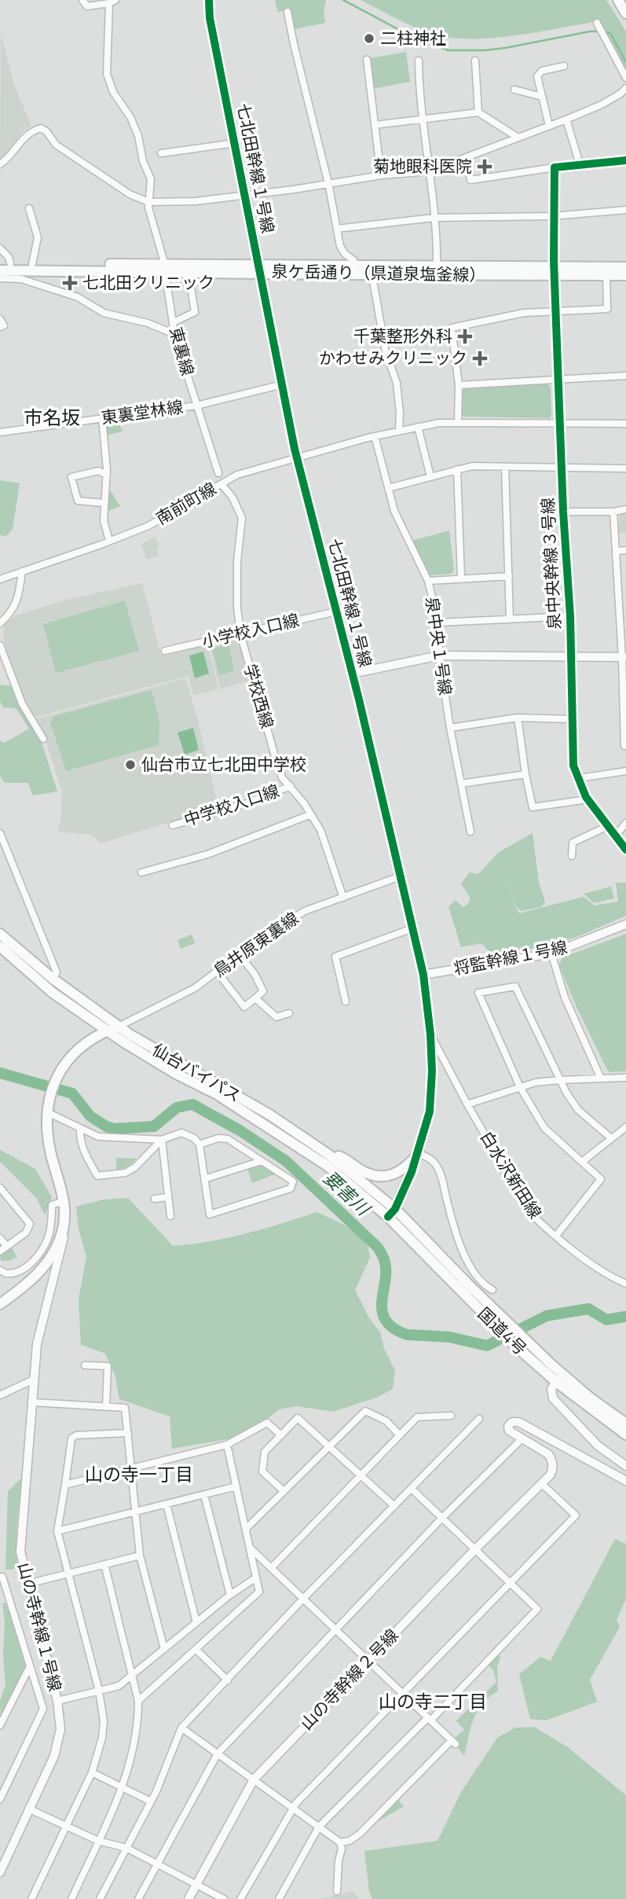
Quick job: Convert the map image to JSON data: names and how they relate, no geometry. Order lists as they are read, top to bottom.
{
  "streets": {
    "main road": ["泉ケ岳通り（県道泉塩釜線）", "仙台バイパス", "国道4号"],
    "street": [
      "七北田幹線１号線",
      "東裏線",
      "東裏堂林線",
      "南前町線",
      "泉中央幹線３号線",
      "小学校入口線",
      "泉中央１号線",
      "学校西線",
      "中学校入口線",
      "鳥井原東裏線",
      "将監幹線１号線",
      "白水沢新田線",
      "山の寺幹線１号線",
      "山の寺幹線２号線"
    ]
  },
  "crossings": [
    ["七北田幹線１号線", "泉ケ岳通り（県道泉塩釜線）"],
    ["七北田幹線１号線", "東裏堂林線"],
    ["七北田幹線１号線", "南前町線"],
    ["七北田幹線１号線", "小学校入口線"],
    ["七北田幹線１号線", "鳥井原東裏線"],
    ["七北田幹線１号線", "将監幹線１号線"],
    ["七北田幹線１号線", "仙台バイパス"],
    ["七北田幹線１号線", "白水沢新田線"],
    ["七北田幹線１号線", "国道4号"],
    ["泉ケ岳通り（県道泉塩釜線）", "東裏線"],
    ["東裏線", "東裏堂林線"],
    ["南前町線", "泉中央幹線３号線"],
    ["南前町線", "泉中央１号線"],
    ["南前町線", "学校西線"],
    ["小学校入口線", "学校西線"],
    ["学校西線", "中学校入口線"],
    ["学校西線", "鳥井原東裏線"],
    ["鳥井原東裏線", "仙台バイパス"],
    ["仙台バイパス", "国道4号"]
  ],
  "districts": ["市名坂", "山の寺一丁目", "山の寺二丁目"],
  "water": ["要害川"],
  "places": {
    "other": ["二柱神社", "仙台市立七北田中学校"],
    "health": [
      "菊地眼科医院",
      "七北田クリニック",
      "千葉整形外科",
      "かわせみクリニック"
    ]
  }
}
